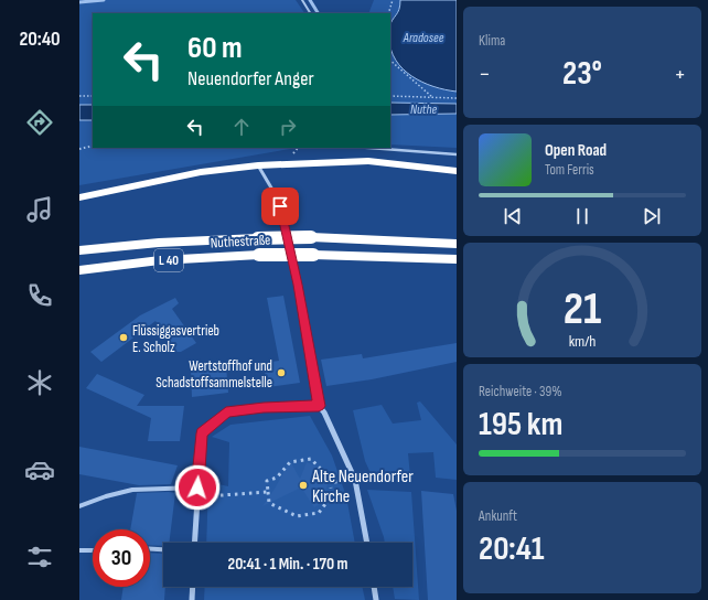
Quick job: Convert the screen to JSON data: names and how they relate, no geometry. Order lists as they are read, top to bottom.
{
  "streets": {
    "highway": ["Nuthestraße", "L 40"]
  },
  "water": ["Aradosee", "Nuthe"],
  "places": ["Flüssiggasvertrieb E. Scholz", "Wertstoffhof und Schadstoffsammelstelle", "Alte Neuendorfer Kirche"],
  "page": {
    "tabs": "20:40",
    "tile": [
      "Klima",
      ["Reichweite · 39%", "195 km"],
      ["Ankunft", "20:41"]
    ],
    "turn": ["60 m", "Neuendorfer Anger"],
    "heat": ["−", "23°", "+"],
    "song": ["Open Road", "Tom Ferris"],
    "limit": "30",
    "trip": "20:41 · 1 Min. · 170 m",
    "gauge": ["21", "km/h"]
  }
}
